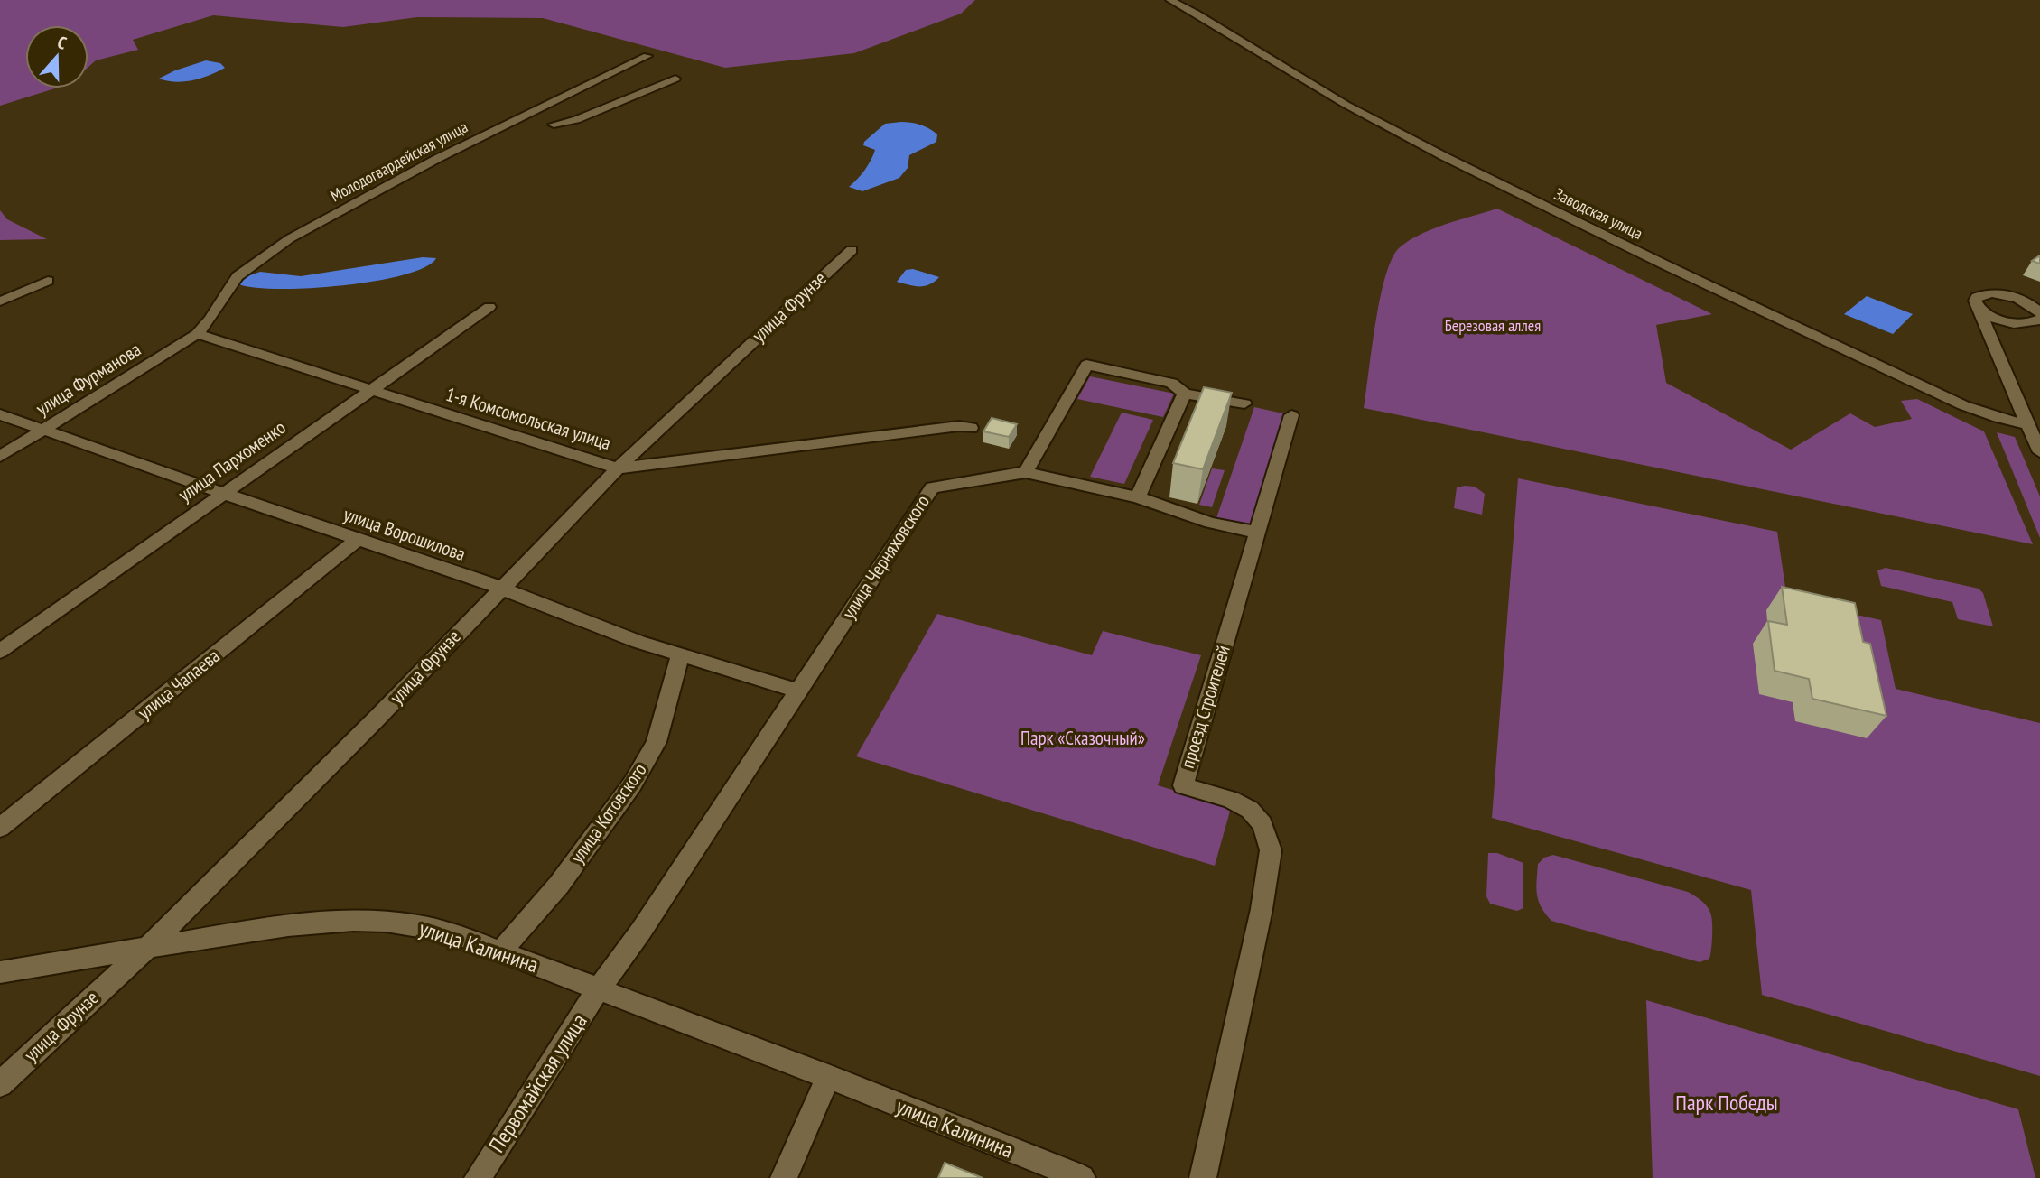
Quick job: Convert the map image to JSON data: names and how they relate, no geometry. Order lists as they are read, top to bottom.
{
  "streets": {
    "street": [
      "Молодогвардейская улица",
      "Заводская улица",
      "улица Фрунзе",
      "улица Фурманова",
      "1-я Комсомольская улица",
      "улица Пархоменко",
      "улица Ворошилова",
      "улица Черняховского",
      "улица Чапаева",
      "проезд Строителей",
      "улица Котовского",
      "улица Калинина",
      "Первомайская улица"
    ]
  },
  "crossings": [
    ["Молодогвардейская улица", "улица Фурманова"],
    ["Молодогвардейская улица", "1-я Комсомольская улица"],
    ["улица Фрунзе", "1-я Комсомольская улица"],
    ["улица Фрунзе", "улица Ворошилова"],
    ["улица Фрунзе", "улица Калинина"],
    ["улица Фурманова", "1-я Комсомольская улица"],
    ["улица Фурманова", "улица Ворошилова"],
    ["1-я Комсомольская улица", "улица Пархоменко"],
    ["улица Пархоменко", "улица Ворошилова"],
    ["улица Ворошилова", "улица Черняховского"],
    ["улица Ворошилова", "улица Чапаева"],
    ["улица Ворошилова", "улица Котовского"],
    ["улица Черняховского", "улица Калинина"],
    ["улица Черняховского", "Первомайская улица"],
    ["улица Котовского", "улица Калинина"],
    ["улица Калинина", "Первомайская улица"]
  ],
  "parks": ["Березовая аллея", "Парк «Сказочный»", "Парк Победы"],
  "north": "top"
}
